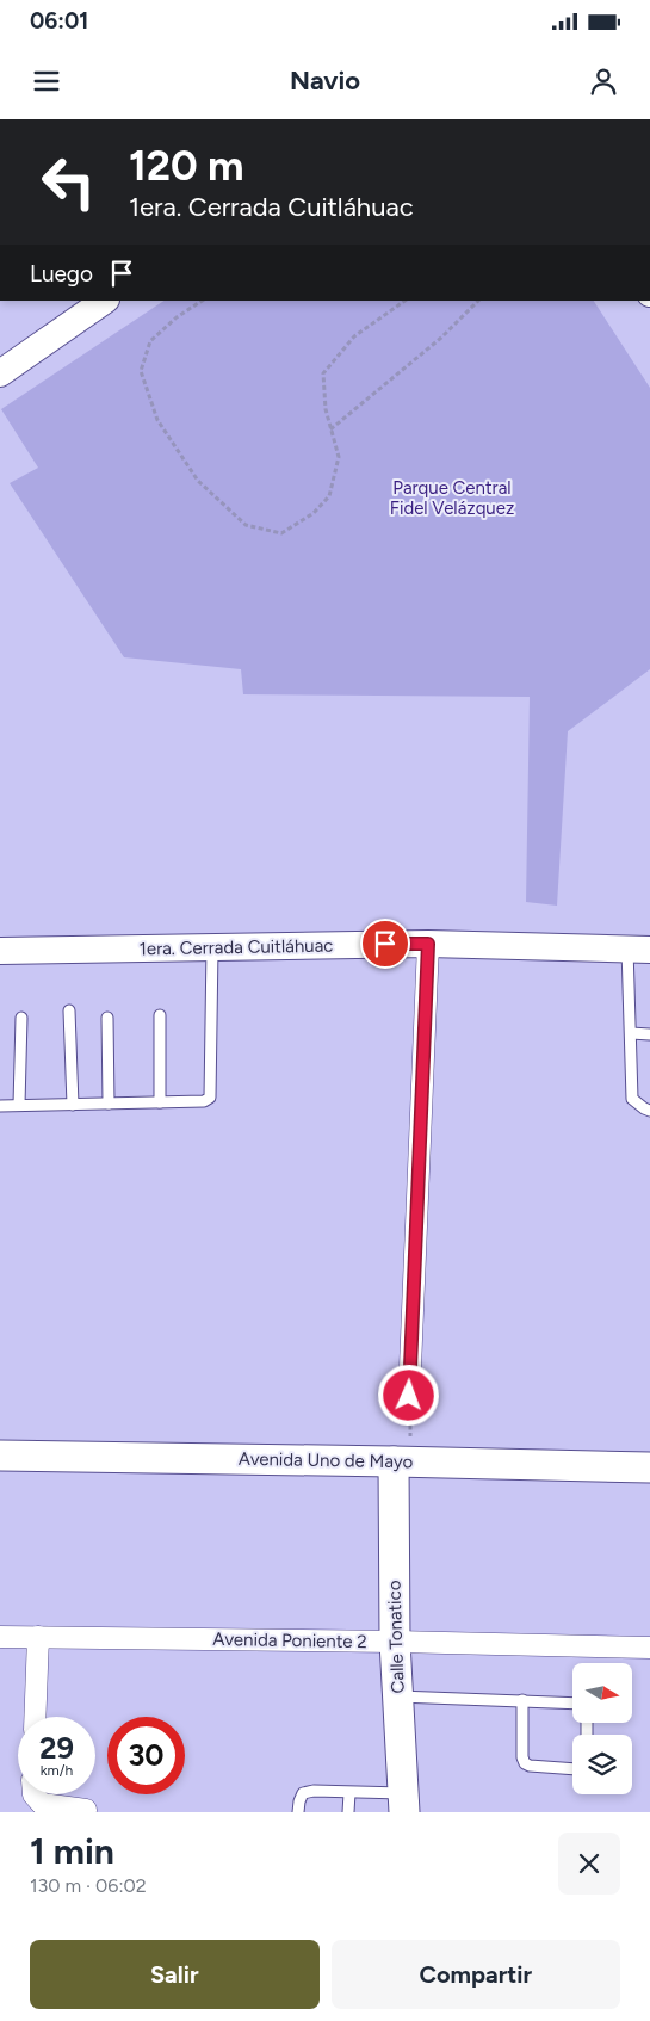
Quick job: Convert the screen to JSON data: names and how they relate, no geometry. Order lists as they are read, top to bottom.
{
  "streets": {
    "main road": ["Avenida Uno de Mayo", "Calle Tonatico"],
    "street": ["1era. Cerrada Cuitláhuac", "Avenida Poniente 2"]
  },
  "crossings": [
    ["Avenida Uno de Mayo", "Calle Tonatico"],
    ["Calle Tonatico", "Avenida Poniente 2"]
  ],
  "parks": ["Parque Central Fidel Velázquez"],
  "north": "right",
  "page": {
    "status": "06:01",
    "header": "Navio",
    "turn": ["120 m", "1era. Cerrada Cuitláhuac"],
    "then": "Luego",
    "speed": "29 km/h",
    "limit": "30",
    "heading": ["1 min", "130 m · 06:02"],
    "buttons": ["Salir", "Compartir"]
  }
}
